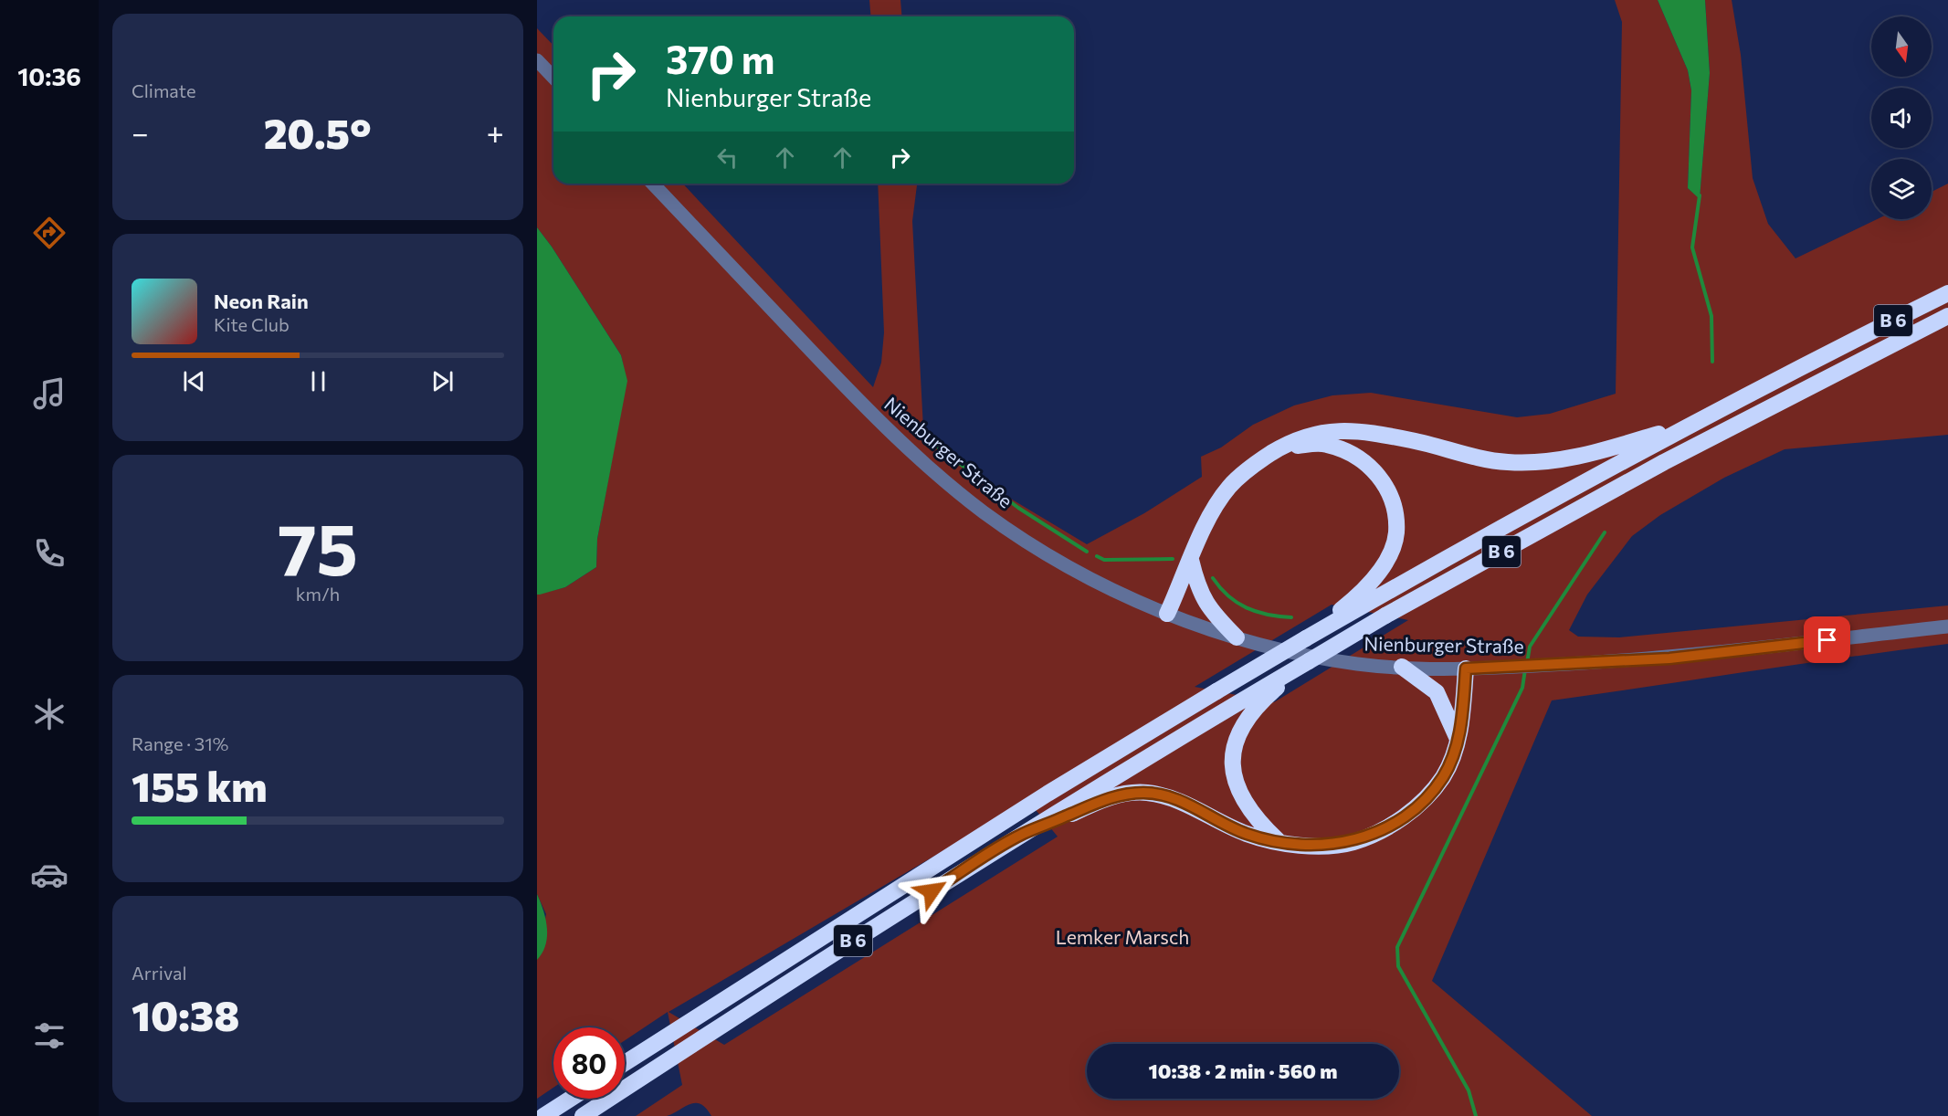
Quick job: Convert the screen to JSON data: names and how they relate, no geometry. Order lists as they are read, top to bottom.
{
  "streets": {
    "highway": ["B 6"],
    "street": ["Nienburger Straße"]
  },
  "parks": ["Lemker Marsch"],
  "north": "bottom",
  "page": {
    "tabs": "10:36",
    "tile": [
      "Climate",
      ["75", "km/h"],
      ["Range · 31%", "155 km"],
      ["Arrival", "10:38"]
    ],
    "turn": ["370 m", "Nienburger Straße"],
    "heat": ["−", "20.5°", "+"],
    "song": ["Neon Rain", "Kite Club"],
    "limit": "80",
    "trip": "10:38 · 2 min · 560 m"
  }
}
